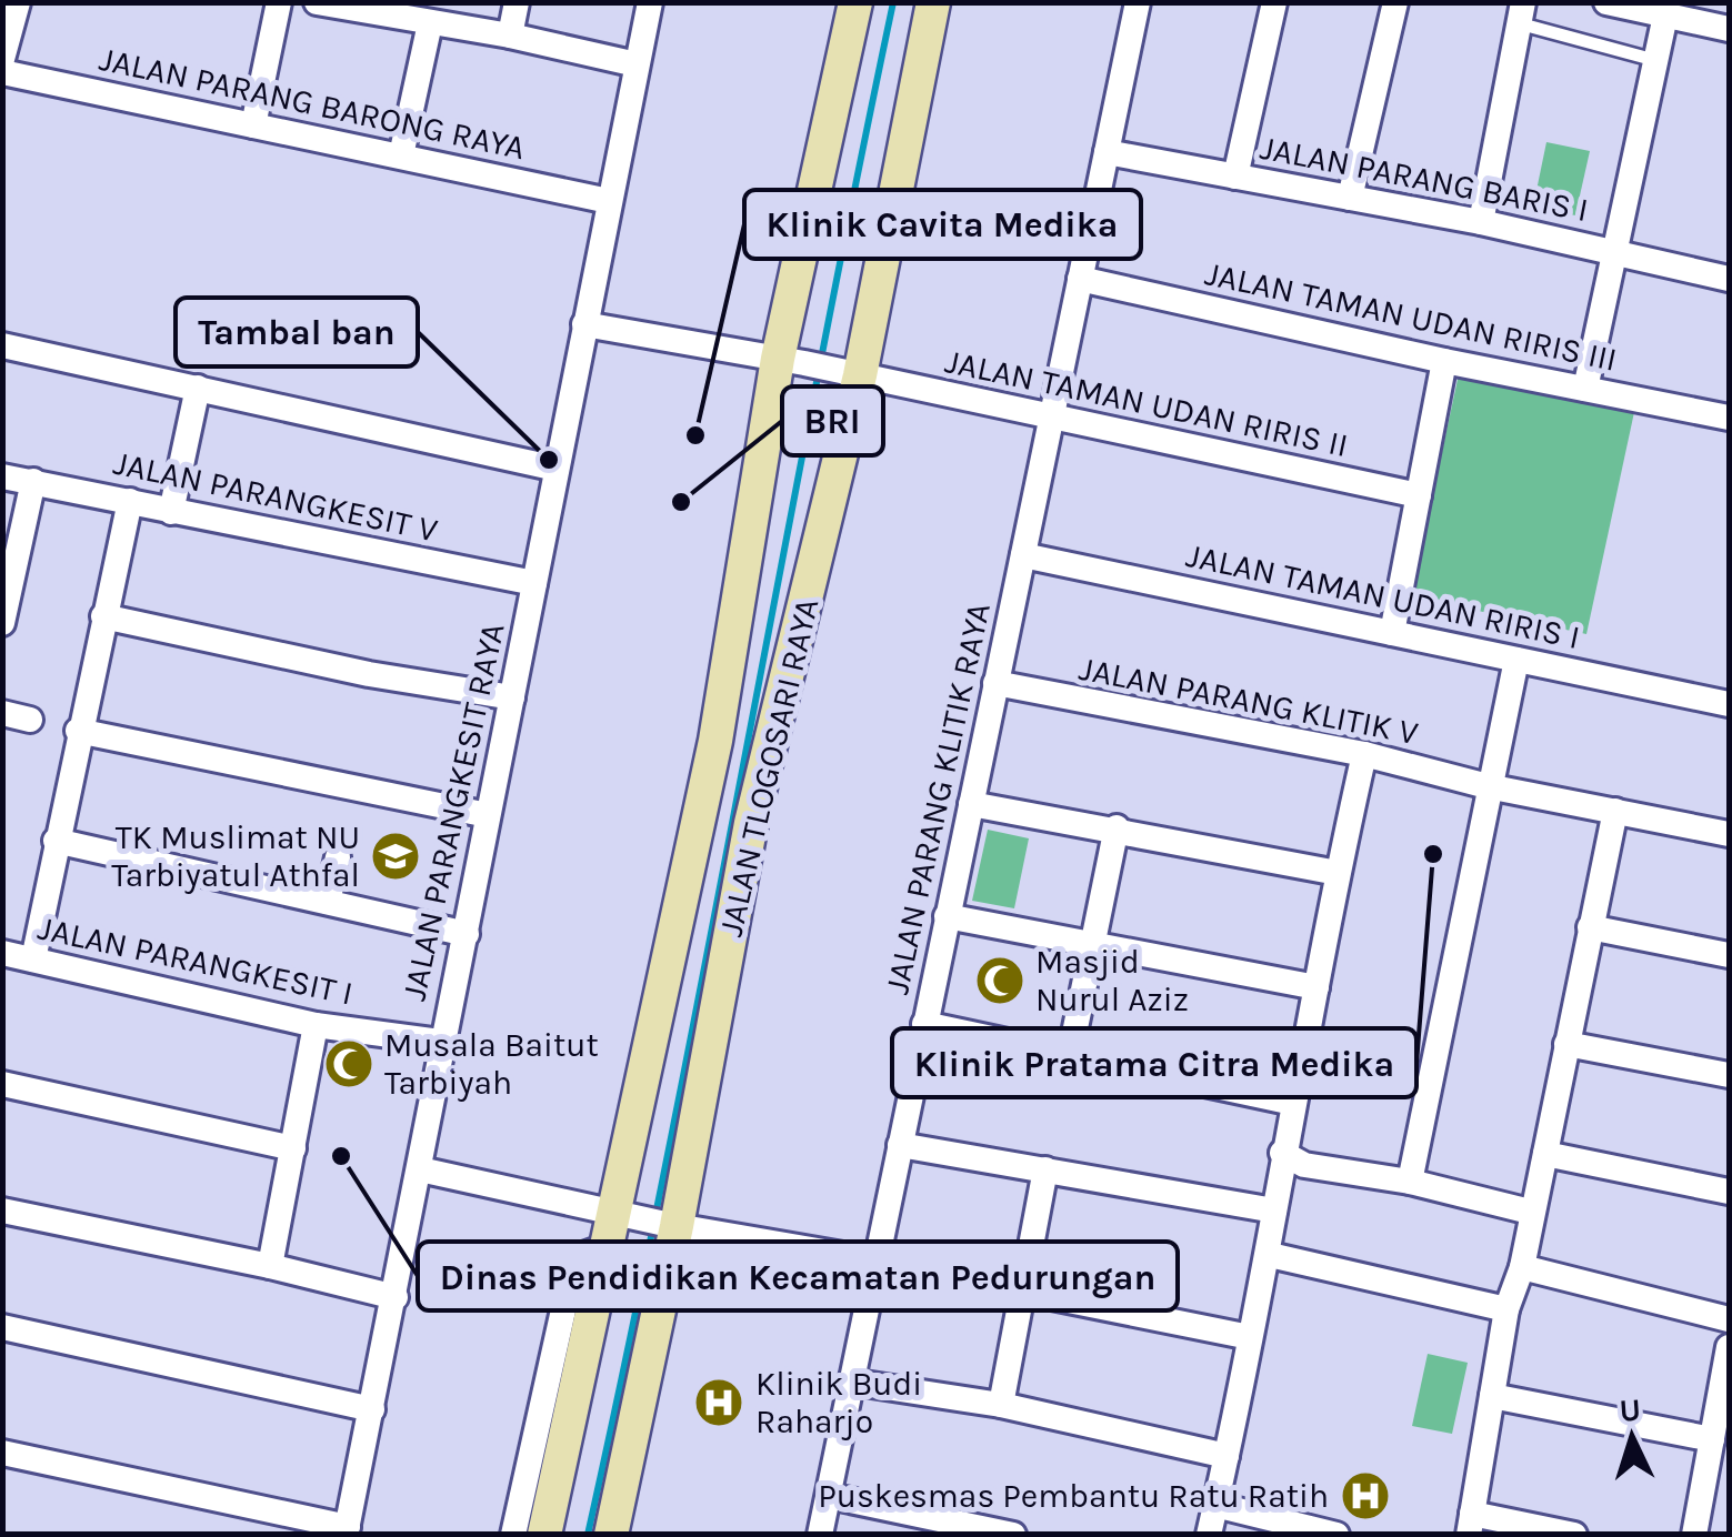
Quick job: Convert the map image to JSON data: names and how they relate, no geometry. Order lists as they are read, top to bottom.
{
  "streets": {
    "street": [
      "JALAN PARANG BARONG RAYA",
      "JALAN PARANG BARIS I",
      "JALAN TAMAN UDAN RIRIS III",
      "JALAN TAMAN UDAN RIRIS II",
      "JALAN PARANGKESIT V",
      "JALAN TAMAN UDAN RIRIS I",
      "JALAN PARANG KLITIK V",
      "JALAN TLOGOSARI RAYA",
      "JALAN PARANG KLITIK RAYA",
      "JALAN PARANGKESIT RAYA",
      "JALAN PARANGKESIT I"
    ]
  },
  "crossings": [
    ["JALAN PARANG BARIS I", "JALAN PARANG KLITIK RAYA"],
    ["JALAN TAMAN UDAN RIRIS III", "JALAN PARANG KLITIK RAYA"],
    ["JALAN TAMAN UDAN RIRIS II", "JALAN TLOGOSARI RAYA"],
    ["JALAN TAMAN UDAN RIRIS II", "JALAN PARANG KLITIK RAYA"],
    ["JALAN PARANGKESIT V", "JALAN PARANGKESIT RAYA"],
    ["JALAN TAMAN UDAN RIRIS I", "JALAN PARANG KLITIK RAYA"],
    ["JALAN PARANG KLITIK V", "JALAN PARANG KLITIK RAYA"],
    ["JALAN PARANGKESIT RAYA", "JALAN PARANGKESIT I"]
  ],
  "places": {
    "other": [
      "Klinik Cavita Medika",
      "Tambal ban",
      "BRI",
      "Klinik Pratama Citra Medika",
      "Dinas Pendidikan Kecamatan Pedurungan"
    ],
    "school or university": ["TK Muslimat NU Tarbiyatul Athfal"],
    "mosque": ["Masjid Nurul Aziz", "Musala Baitut Tarbiyah"],
    "hospital": ["Klinik Budi Raharjo", "Puskesmas Pembantu Ratu Ratih"]
  },
  "north": "top"
}
